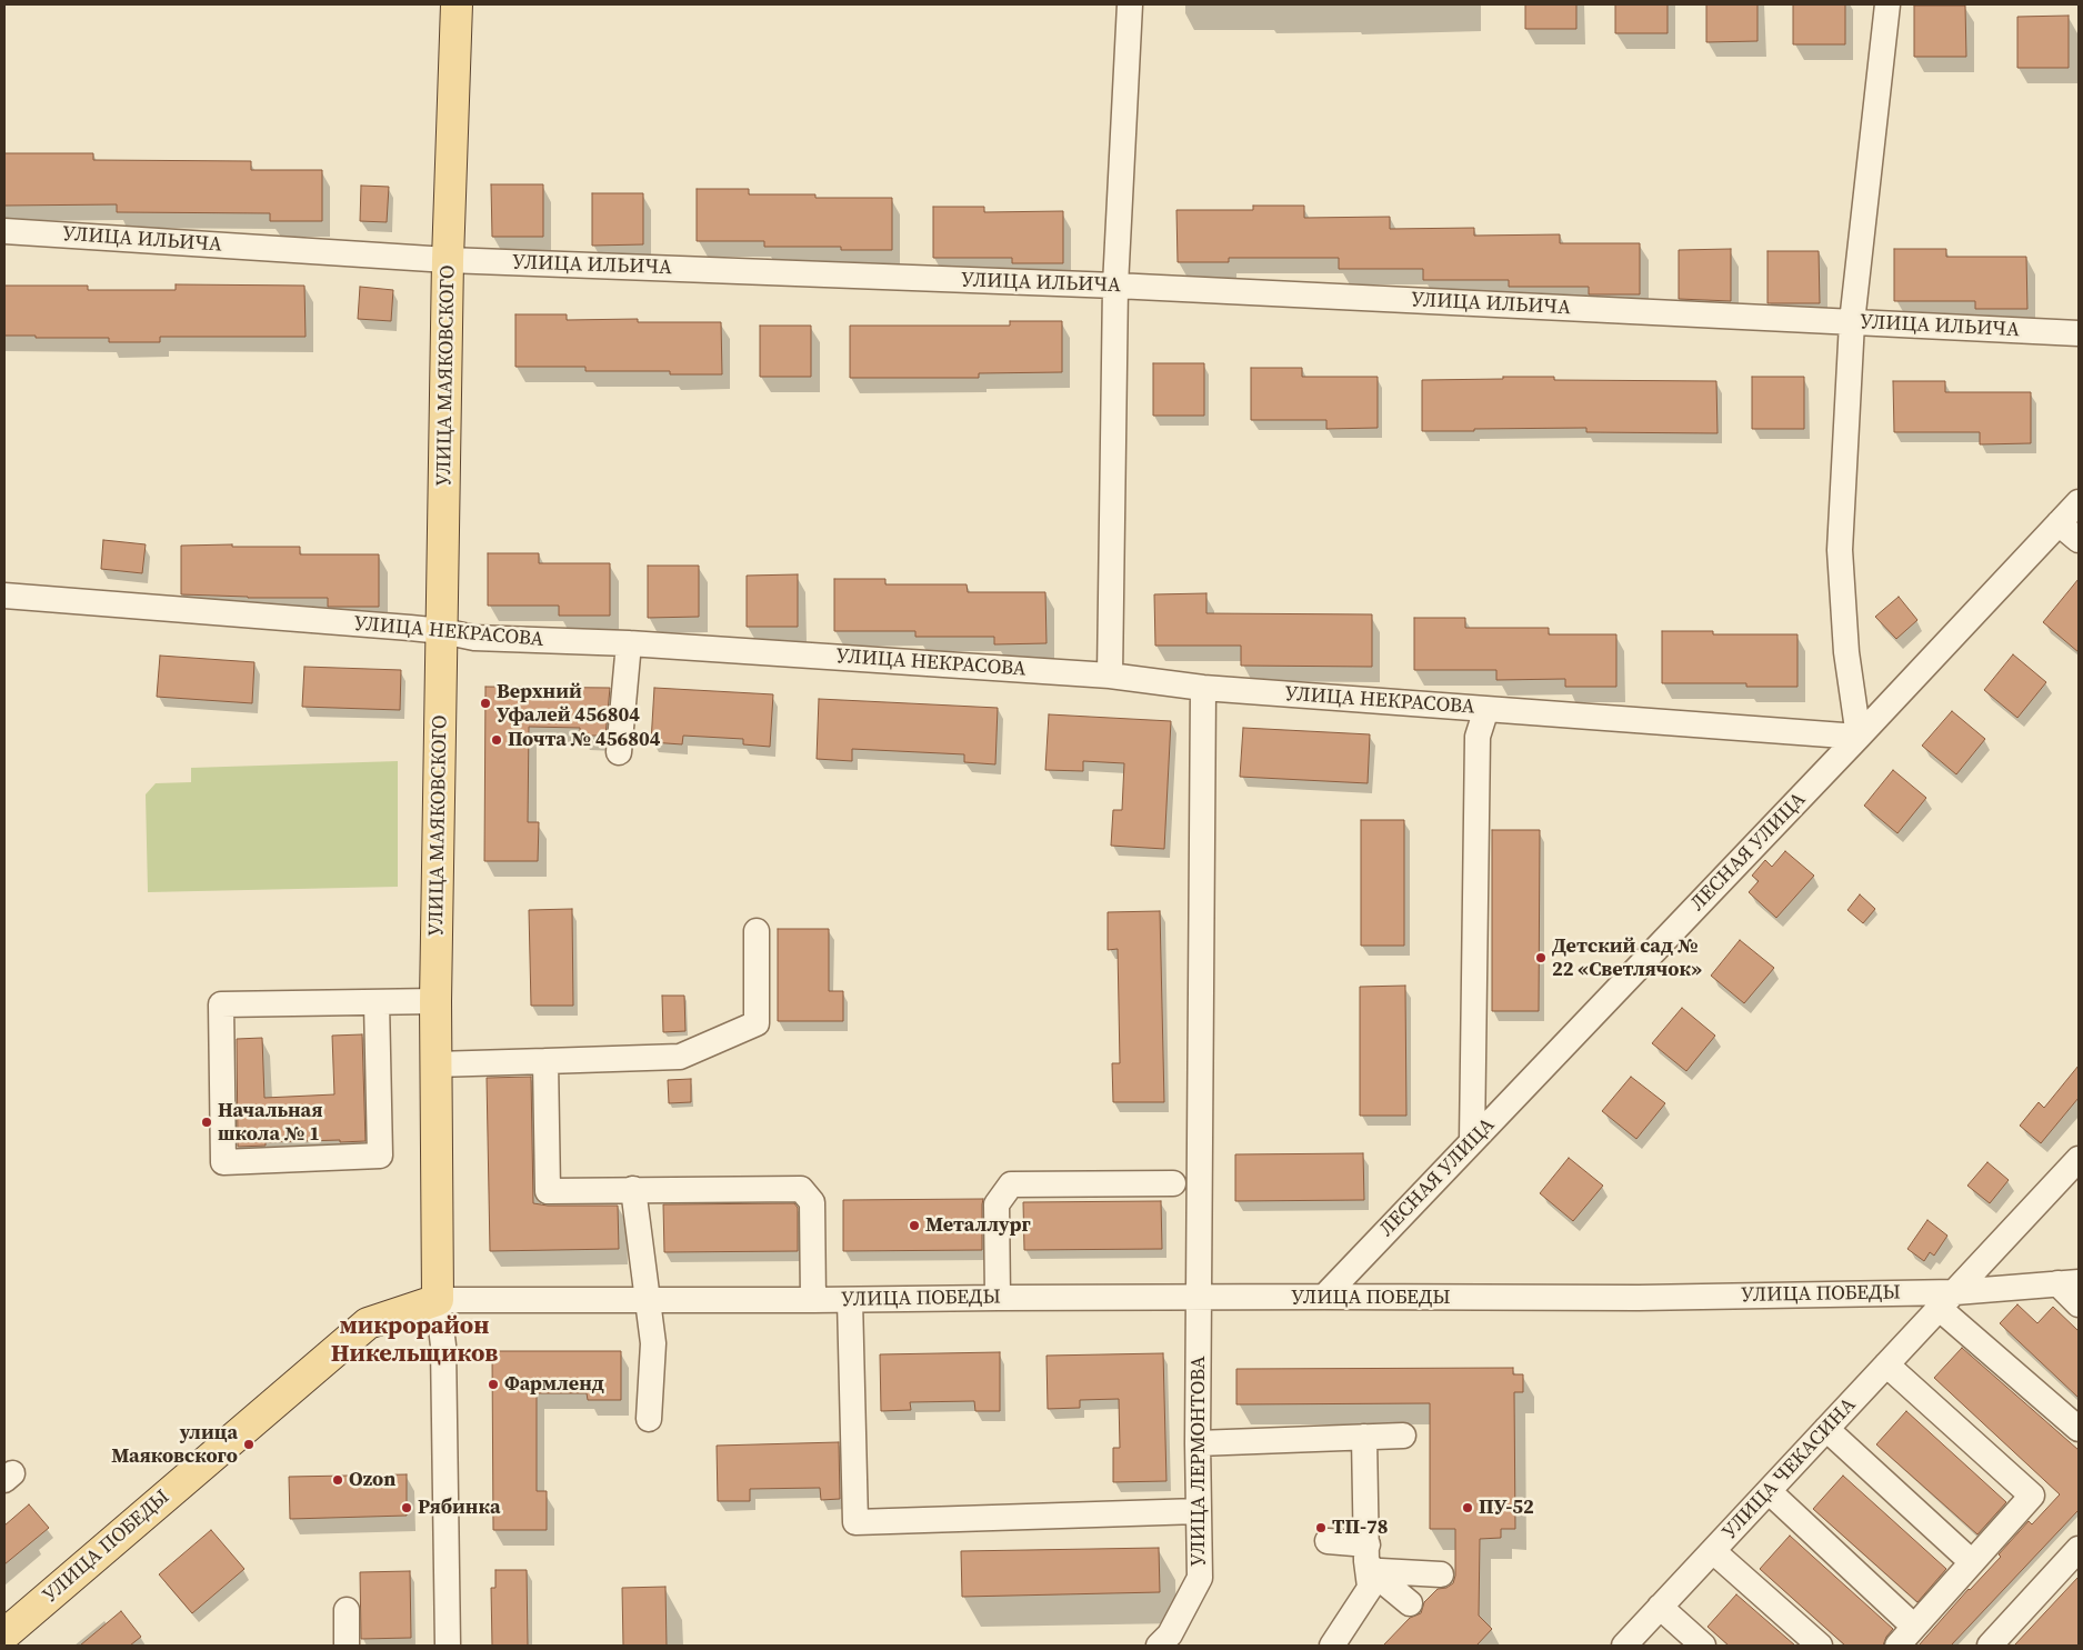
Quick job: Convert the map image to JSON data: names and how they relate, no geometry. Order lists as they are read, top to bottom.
{
  "streets": {
    "main road": ["УЛИЦА МАЯКОВСКОГО", "УЛИЦА ПОБЕДЫ"],
    "street": [
      "УЛИЦА ИЛЬИЧА",
      "УЛИЦА НЕКРАСОВА",
      "ЛЕСНАЯ УЛИЦА",
      "УЛИЦА ЛЕРМОНТОВА",
      "УЛИЦА ЧЕКАСИНА"
    ]
  },
  "crossings": [
    ["УЛИЦА ИЛЬИЧА", "УЛИЦА МАЯКОВСКОГО"],
    ["УЛИЦА МАЯКОВСКОГО", "УЛИЦА НЕКРАСОВА"],
    ["УЛИЦА МАЯКОВСКОГО", "УЛИЦА ПОБЕДЫ"],
    ["УЛИЦА НЕКРАСОВА", "ЛЕСНАЯ УЛИЦА"],
    ["УЛИЦА НЕКРАСОВА", "УЛИЦА ЛЕРМОНТОВА"],
    ["ЛЕСНАЯ УЛИЦА", "УЛИЦА ПОБЕДЫ"],
    ["УЛИЦА ПОБЕДЫ", "УЛИЦА ЛЕРМОНТОВА"],
    ["УЛИЦА ПОБЕДЫ", "УЛИЦА ЧЕКАСИНА"]
  ],
  "districts": ["микрорайон Никельщиков"],
  "places": [
    "Верхний Уфалей 456804",
    "Почта № 456804",
    "Детский сад № 22 «Светлячок»",
    "Начальная школа № 1",
    "Металлург",
    "Фармленд",
    "улица Маяковского",
    "Ozon",
    "Рябинка",
    "ПУ-52",
    "ТП-78"
  ]
}
